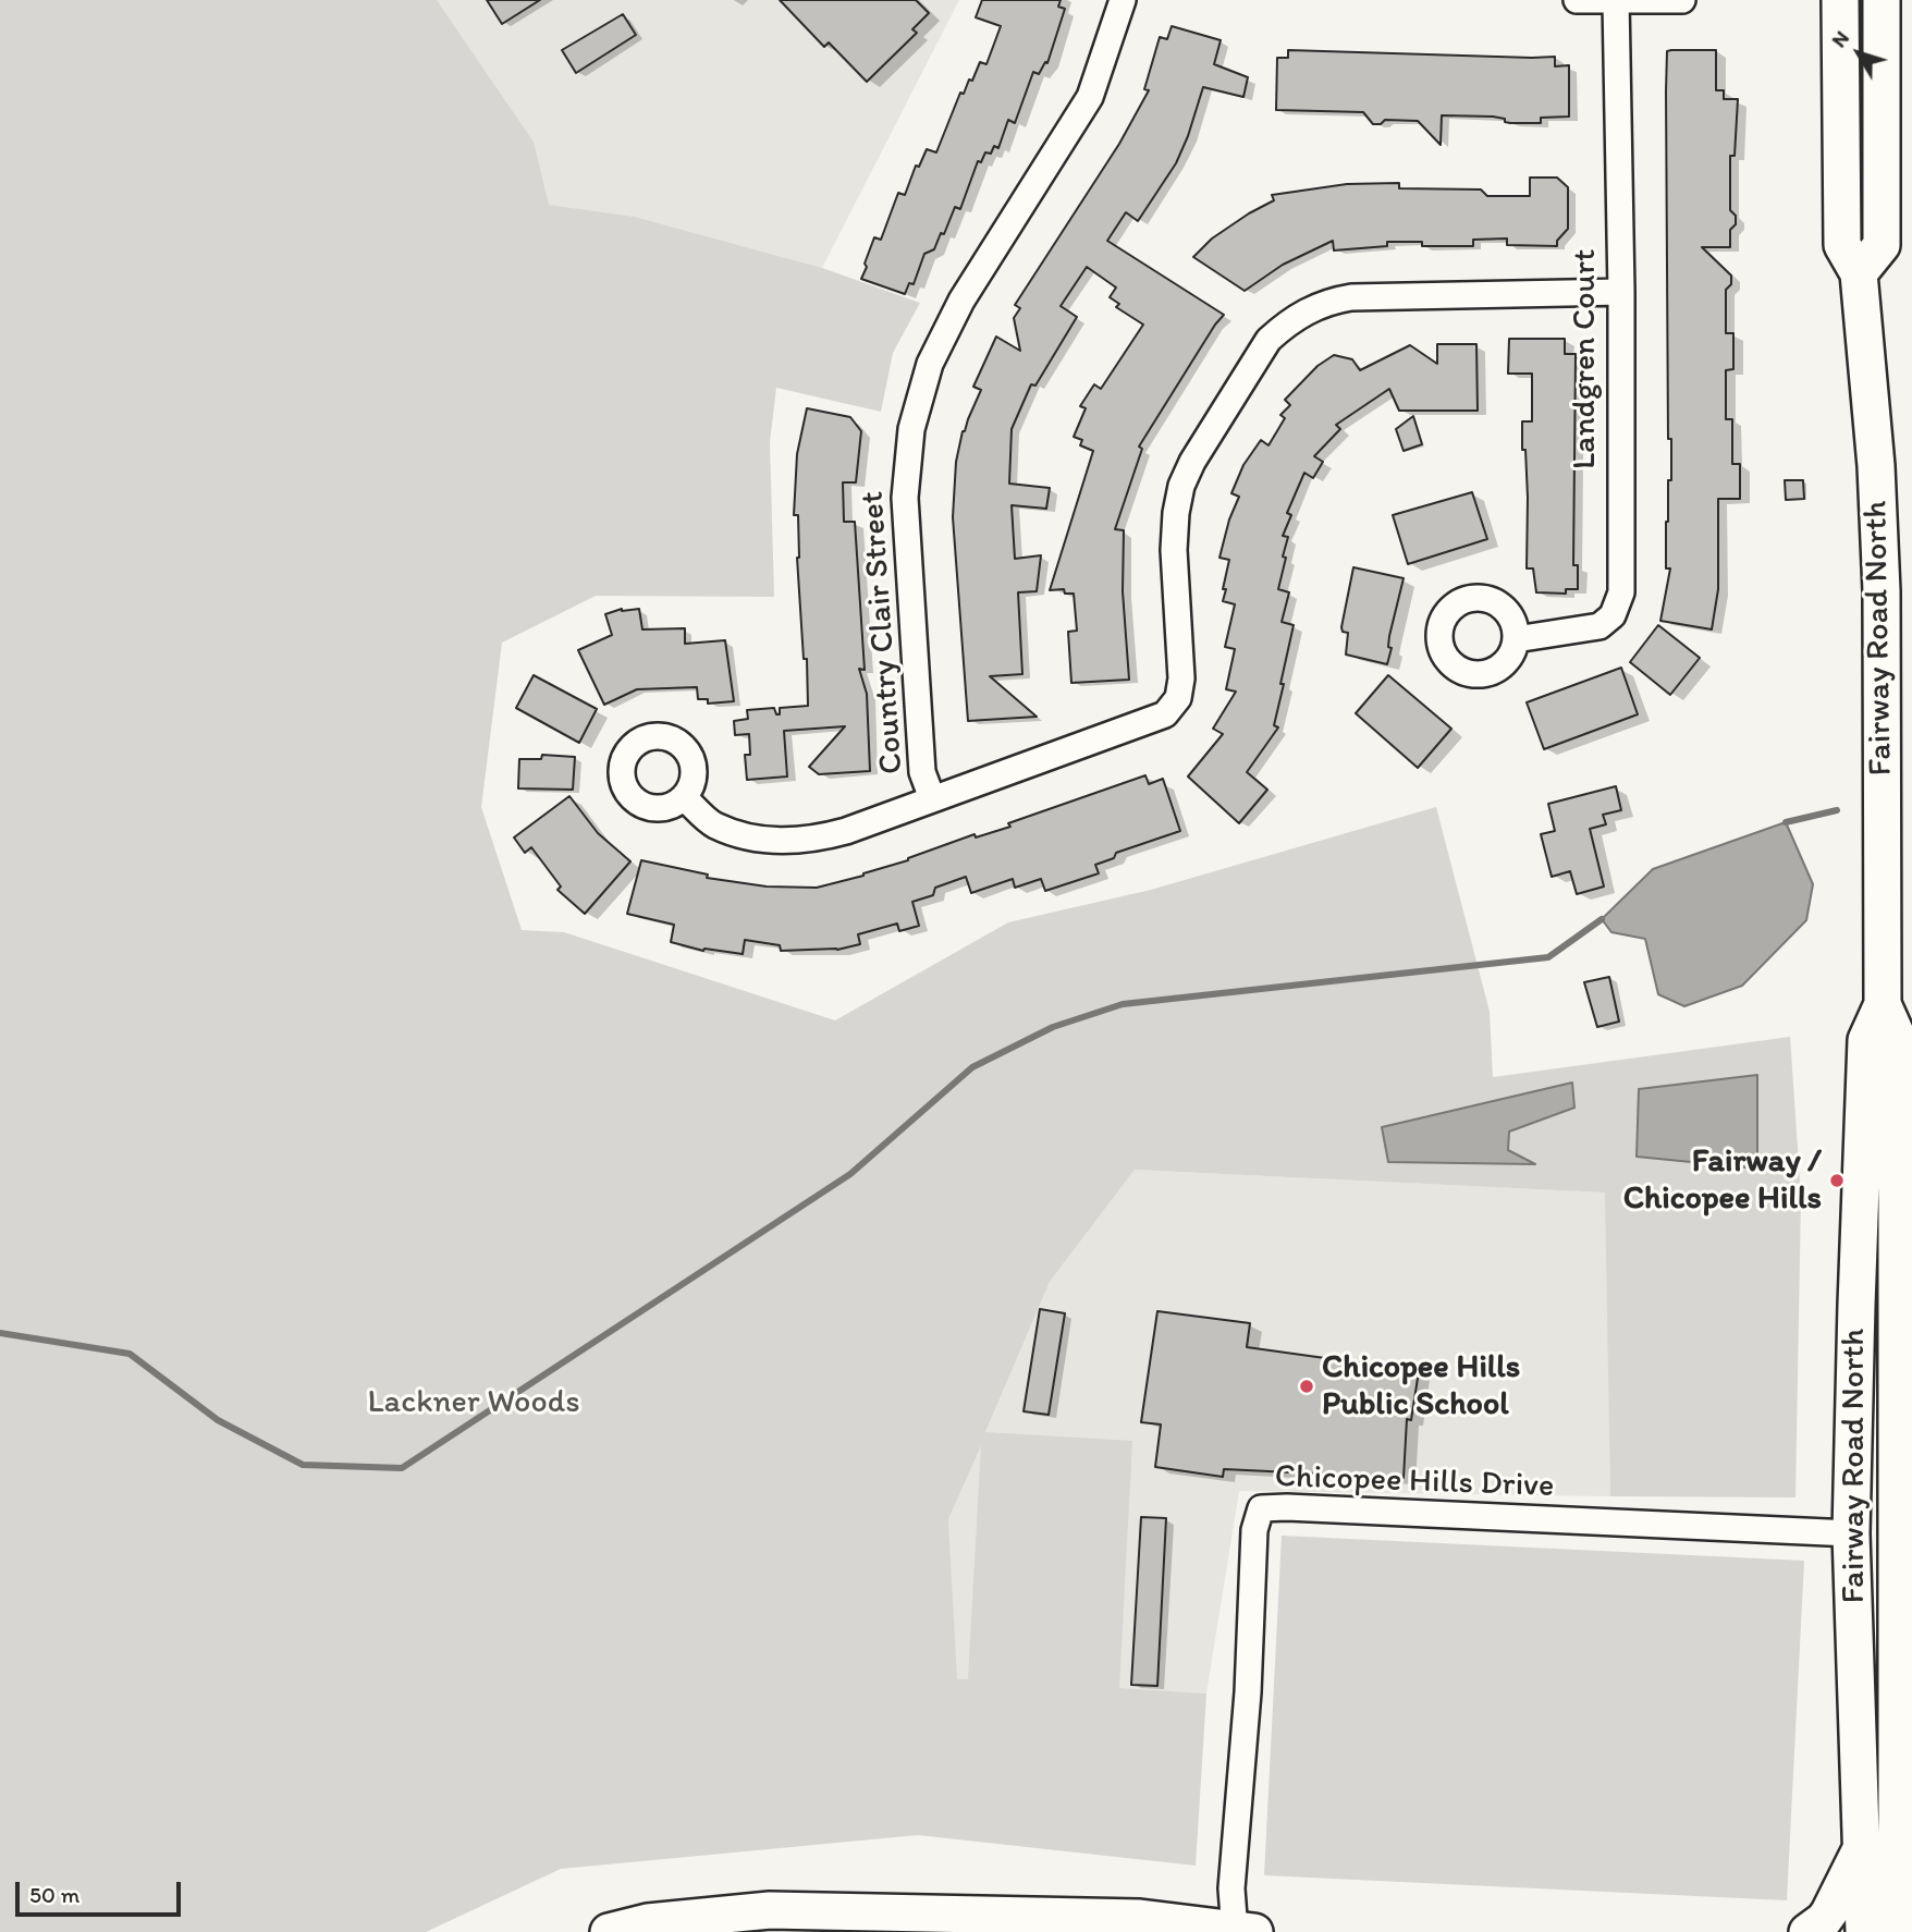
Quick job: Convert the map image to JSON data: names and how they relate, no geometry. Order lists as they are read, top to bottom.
{
  "streets": {
    "main road": ["Fairway Road North"],
    "street": ["Landgren Court", "Country Clair Street", "Chicopee Hills Drive"]
  },
  "crossings": [
    ["Landgren Court", "Country Clair Street"],
    ["Fairway Road North", "Chicopee Hills Drive"]
  ],
  "parks": ["Lackner Woods"],
  "places": ["Fairway / Chicopee Hills", "Chicopee Hills Public School"],
  "scale_bar": "50 m",
  "north": "top left"
}
